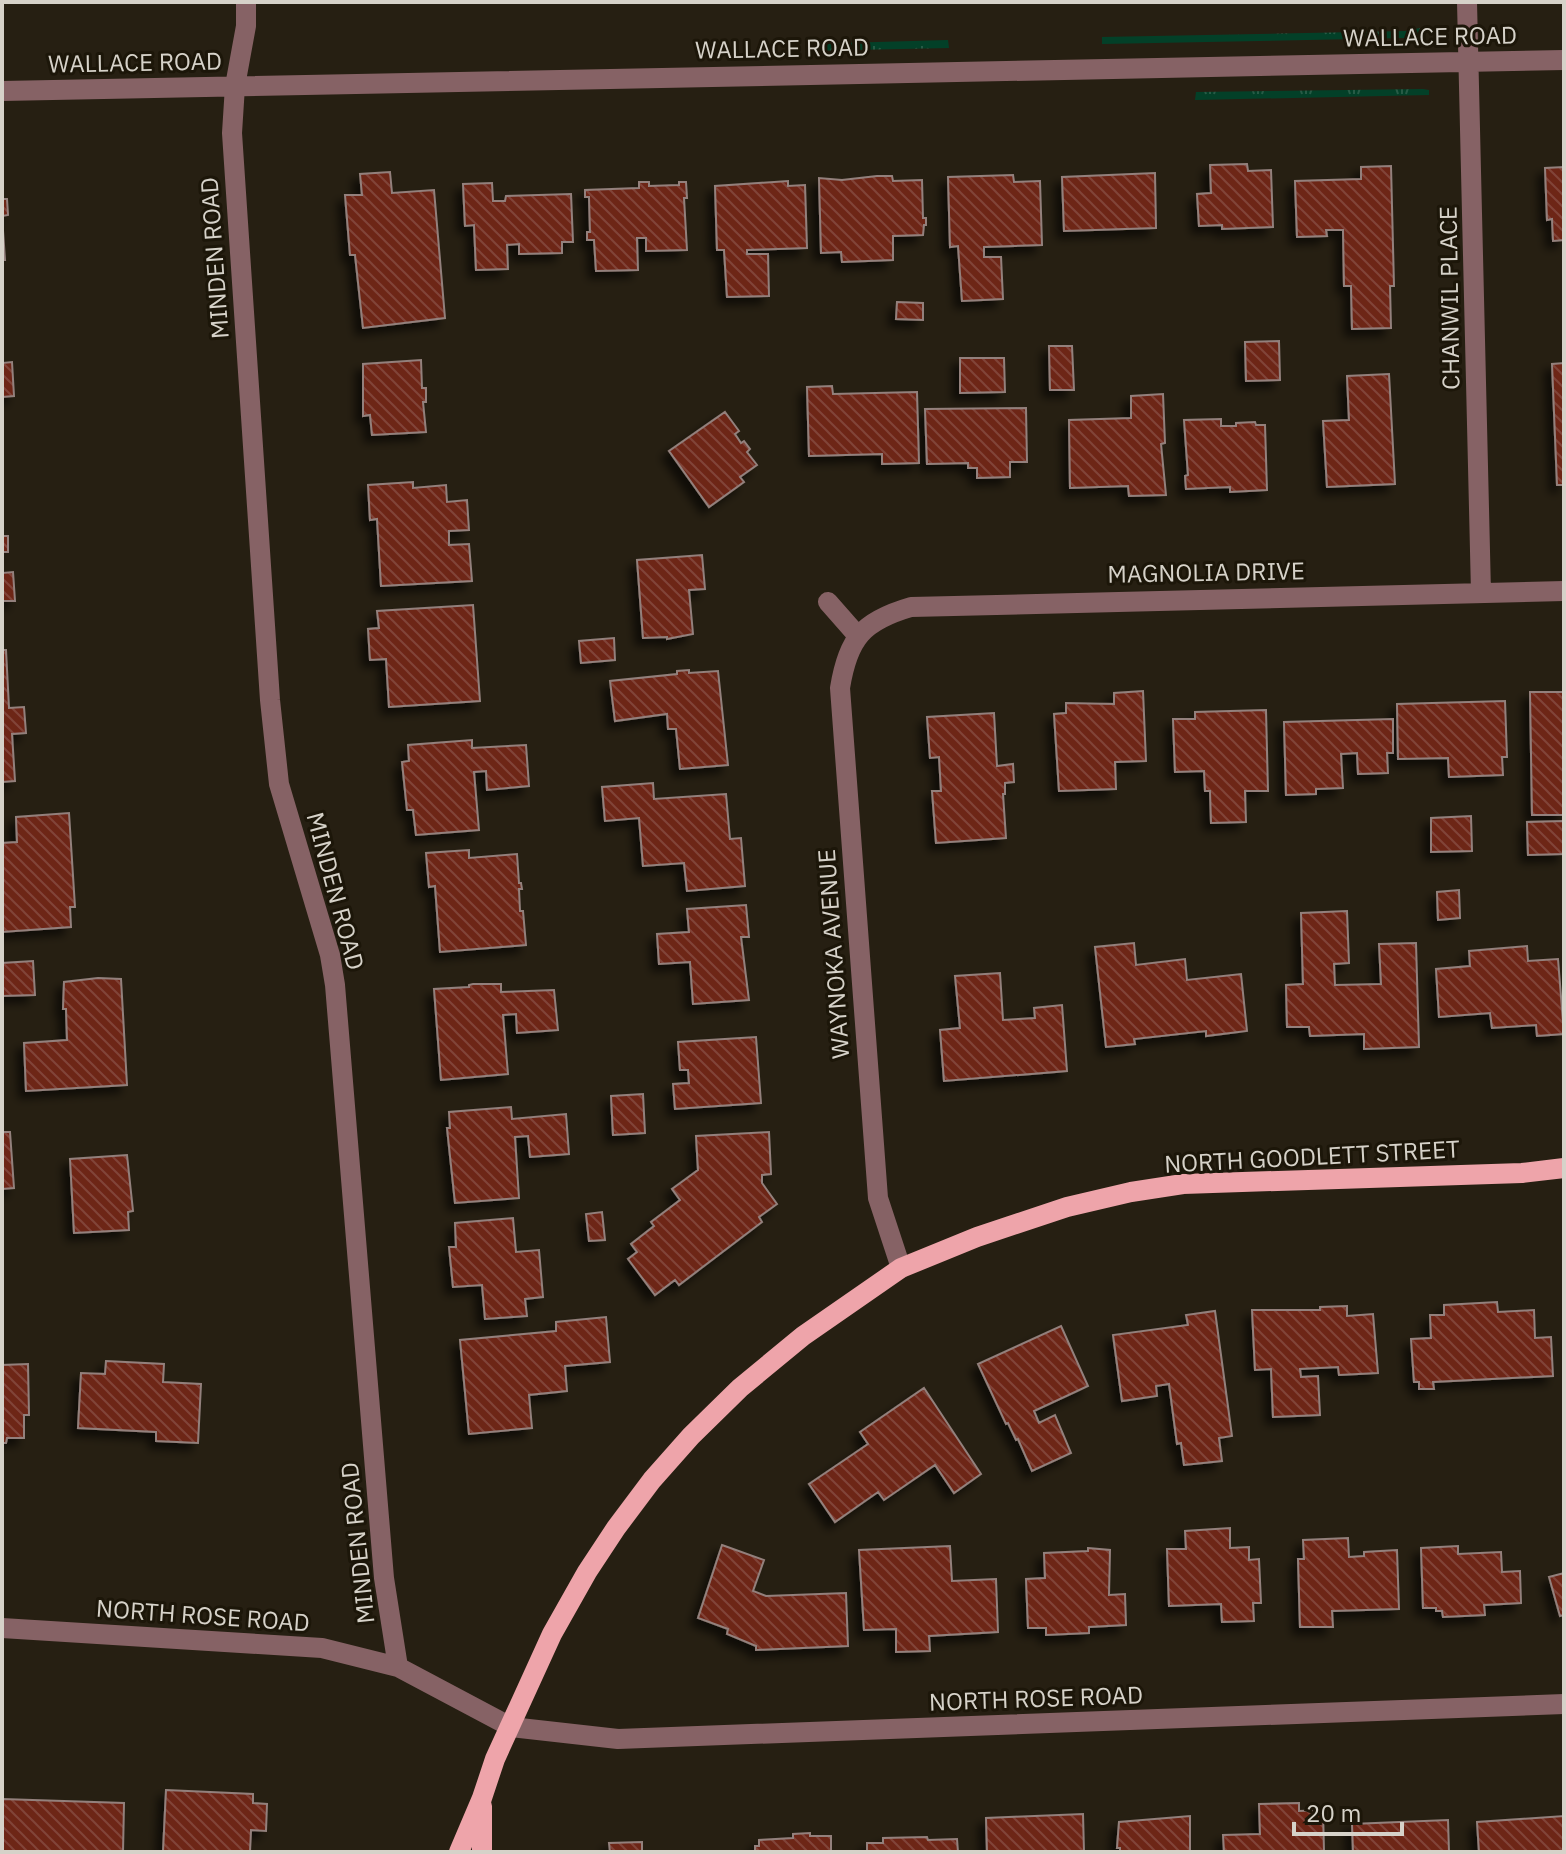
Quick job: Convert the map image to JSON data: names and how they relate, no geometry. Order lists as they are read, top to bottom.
{
  "streets": {
    "main road": ["NORTH GOODLETT STREET"],
    "street": [
      "WALLACE ROAD",
      "MINDEN ROAD",
      "CHANWIL PLACE",
      "MAGNOLIA DRIVE",
      "WAYNOKA AVENUE",
      "NORTH ROSE ROAD"
    ]
  },
  "crossings": [
    ["WALLACE ROAD", "MINDEN ROAD"],
    ["WALLACE ROAD", "CHANWIL PLACE"],
    ["MINDEN ROAD", "NORTH ROSE ROAD"],
    ["CHANWIL PLACE", "MAGNOLIA DRIVE"],
    ["MAGNOLIA DRIVE", "WAYNOKA AVENUE"],
    ["WAYNOKA AVENUE", "NORTH GOODLETT STREET"],
    ["NORTH GOODLETT STREET", "NORTH ROSE ROAD"]
  ],
  "scale_bar": "20 m"
}
